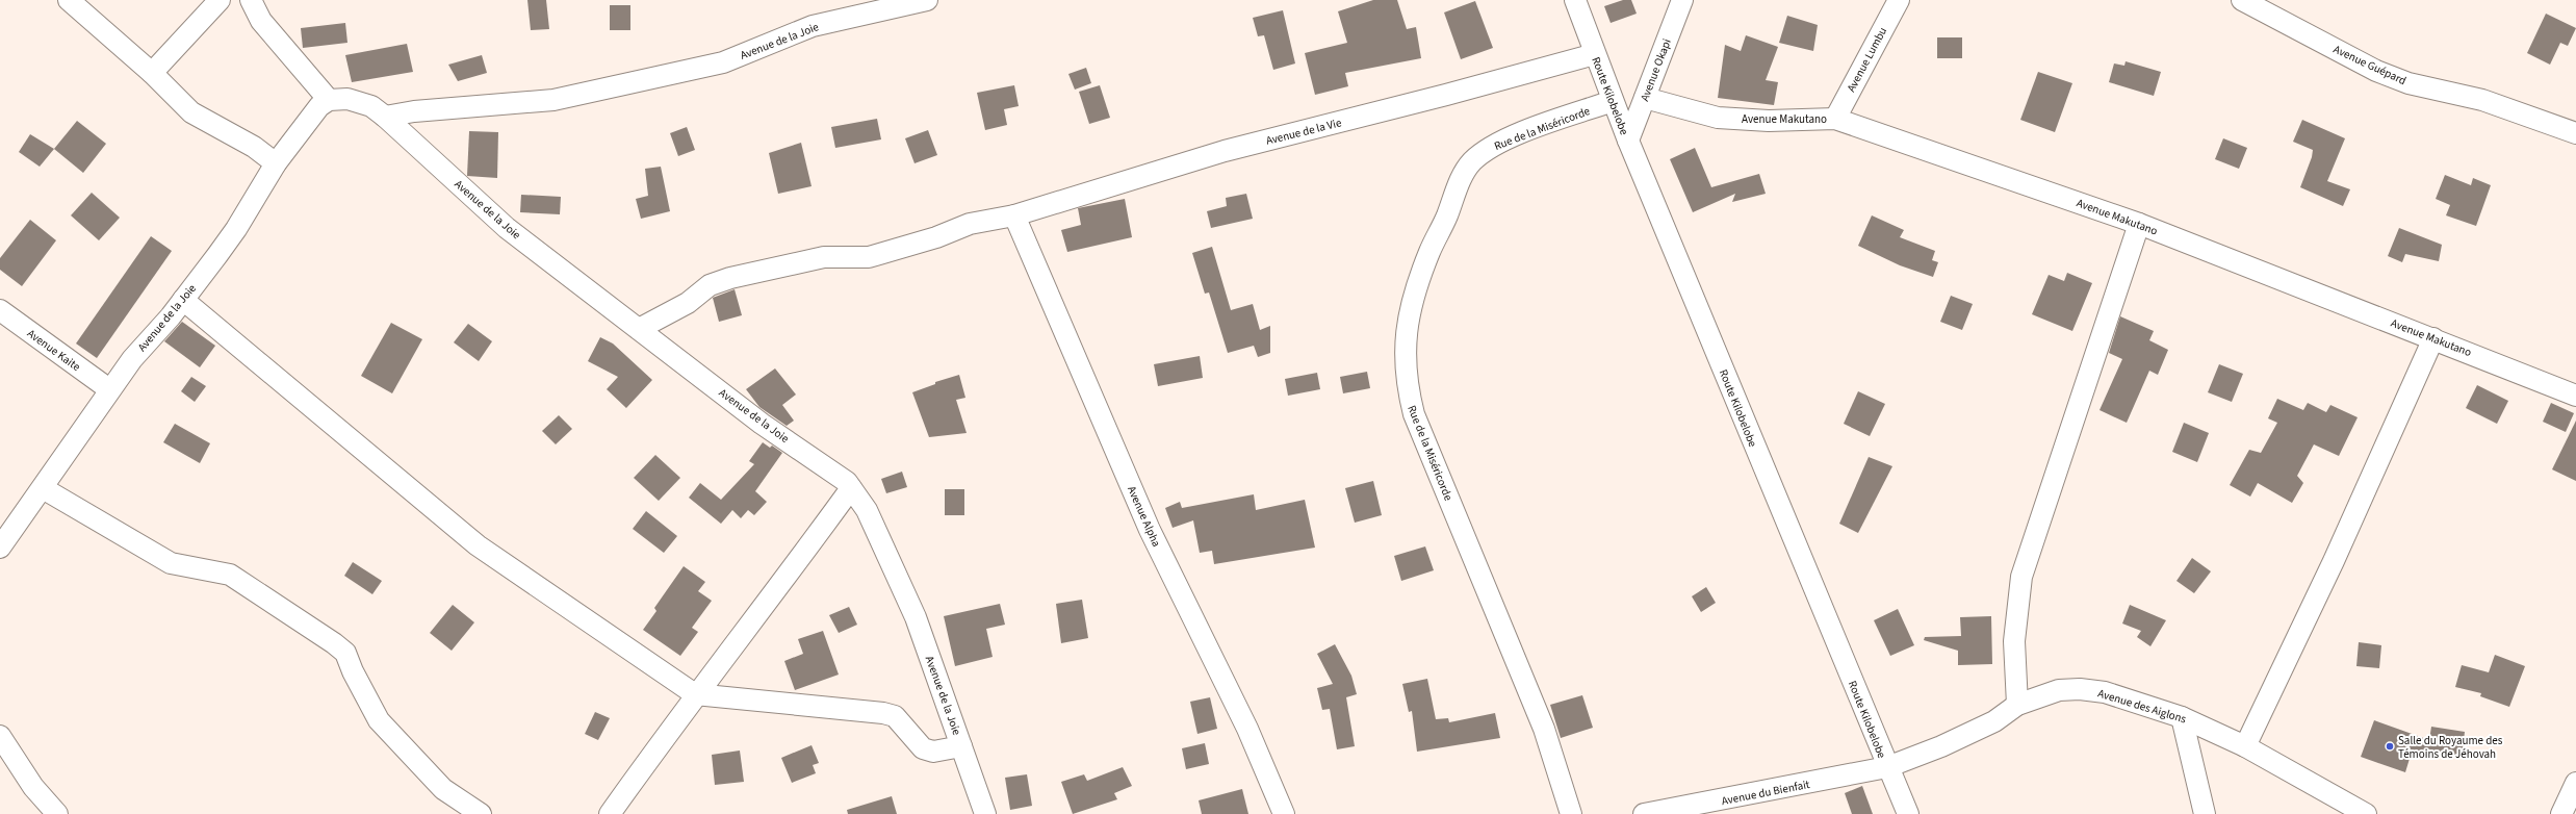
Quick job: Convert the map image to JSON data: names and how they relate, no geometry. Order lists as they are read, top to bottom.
{
  "streets": {
    "street": [
      "Avenue de la Joie",
      "Avenue Lumbu",
      "Avenue Guépard",
      "Avenue Okapi",
      "Route Kilobelobe",
      "Avenue Makutano",
      "Rue de la Miséricorde",
      "Avenue de la Vie",
      "Avenue Kaite",
      "Avenue Alpha",
      "Avenue des Aiglons",
      "Avenue du Bienfait"
    ]
  },
  "crossings": [
    ["Avenue de la Joie", "Avenue de la Vie"],
    ["Avenue de la Joie", "Avenue Kaite"],
    ["Avenue Lumbu", "Avenue Makutano"],
    ["Avenue Okapi", "Route Kilobelobe"],
    ["Avenue Okapi", "Avenue Makutano"],
    ["Route Kilobelobe", "Rue de la Miséricorde"],
    ["Route Kilobelobe", "Avenue de la Vie"],
    ["Route Kilobelobe", "Avenue des Aiglons"],
    ["Route Kilobelobe", "Avenue du Bienfait"],
    ["Avenue de la Vie", "Avenue Alpha"],
    ["Avenue des Aiglons", "Avenue du Bienfait"]
  ],
  "places": ["Salle du Royaume des Témoins de Jéhovah"]
}
